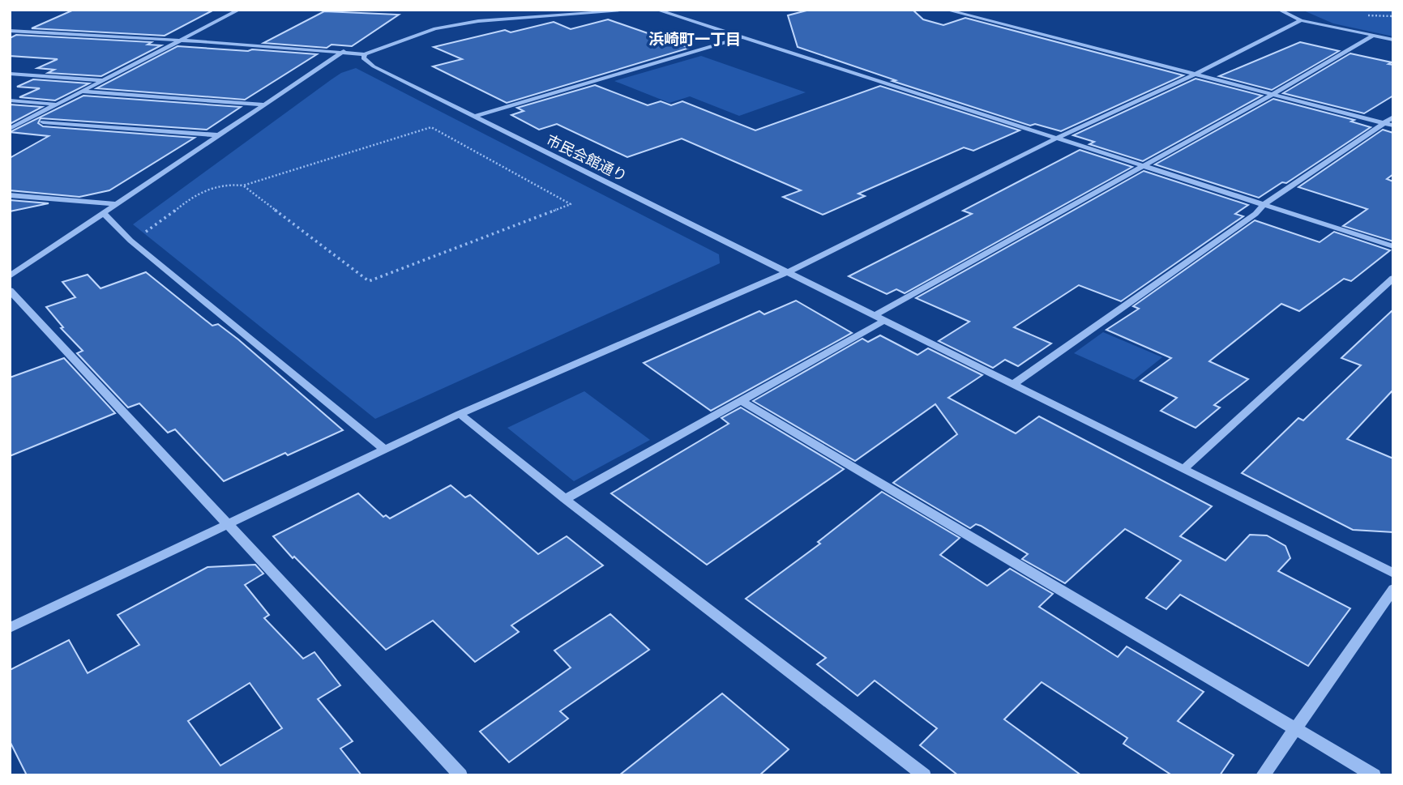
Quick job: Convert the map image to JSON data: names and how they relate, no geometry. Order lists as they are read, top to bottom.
{
  "streets": {
    "street": ["市民会館通り"]
  },
  "districts": ["浜崎町一丁目"]
}
